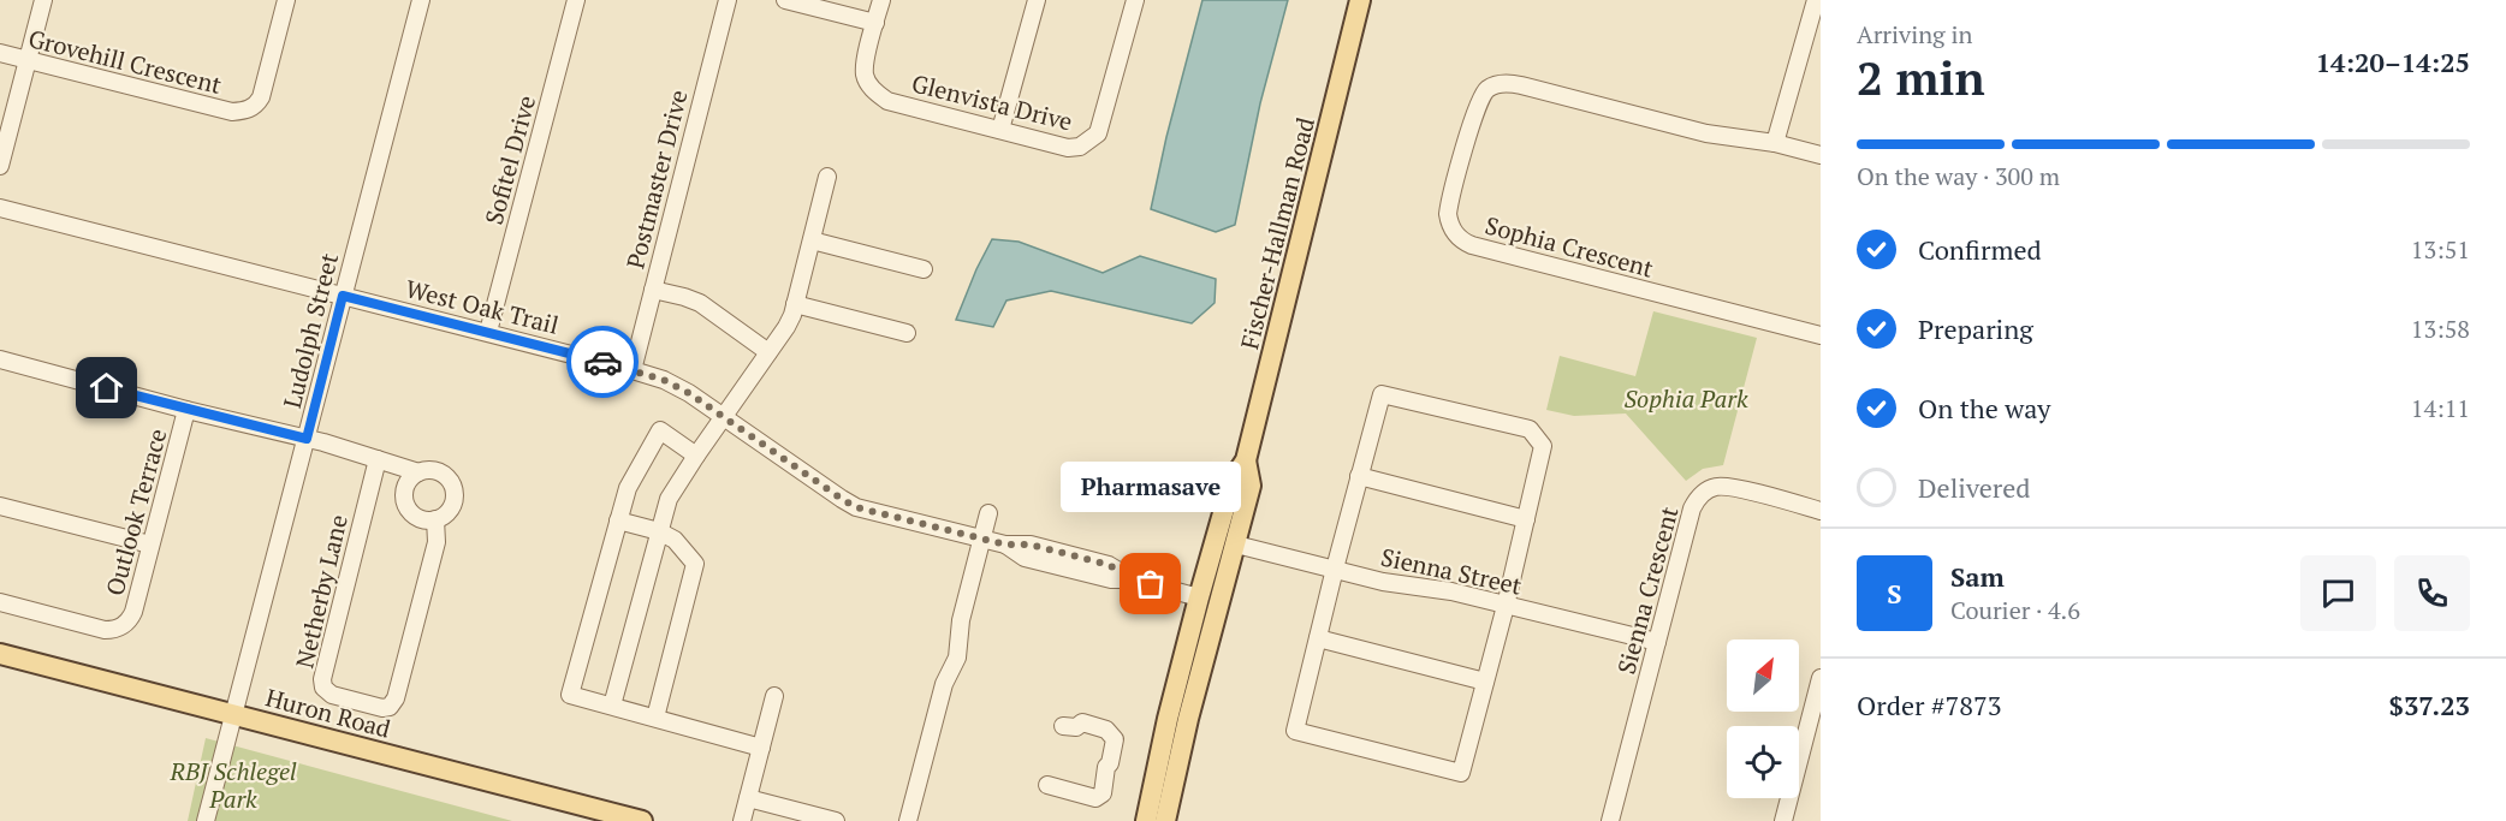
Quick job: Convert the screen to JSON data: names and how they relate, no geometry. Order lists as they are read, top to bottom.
{
  "streets": {
    "main road": ["Fischer-Hallman Road", "Huron Road"],
    "street": [
      "Grovehill Crescent",
      "Glenvista Drive",
      "Sofitel Drive",
      "Postmaster Drive",
      "Sophia Crescent",
      "West Oak Trail",
      "Ludolph Street",
      "Outlook Terrace",
      "Sienna Street",
      "Sienna Crescent",
      "Netherby Lane"
    ]
  },
  "crossings": [
    ["Sofitel Drive", "West Oak Trail"],
    ["Postmaster Drive", "West Oak Trail"],
    ["Fischer-Hallman Road", "West Oak Trail"],
    ["Fischer-Hallman Road", "Sienna Street"],
    ["West Oak Trail", "Ludolph Street"],
    ["Ludolph Street", "Huron Road"],
    ["Sienna Street", "Sienna Crescent"]
  ],
  "parks": ["Sophia Park", "RBJ Schlegel Park"],
  "places": ["Pharmasave"],
  "north": "top right",
  "page": {
    "heading": ["2 min", "Arriving in", "14:20–14:25"],
    "panel": [
      "Sam",
      "Courier · 4.6",
      "Order #7873",
      "$37.23"
    ],
    "bar": "On the way · 300 m",
    "list": [
      ["Confirmed", "13:51"],
      ["Preparing", "13:58"],
      ["On the way", "14:11"],
      "Delivered"
    ],
    "bubble": "Pharmasave",
    "round": "S"
  }
}
